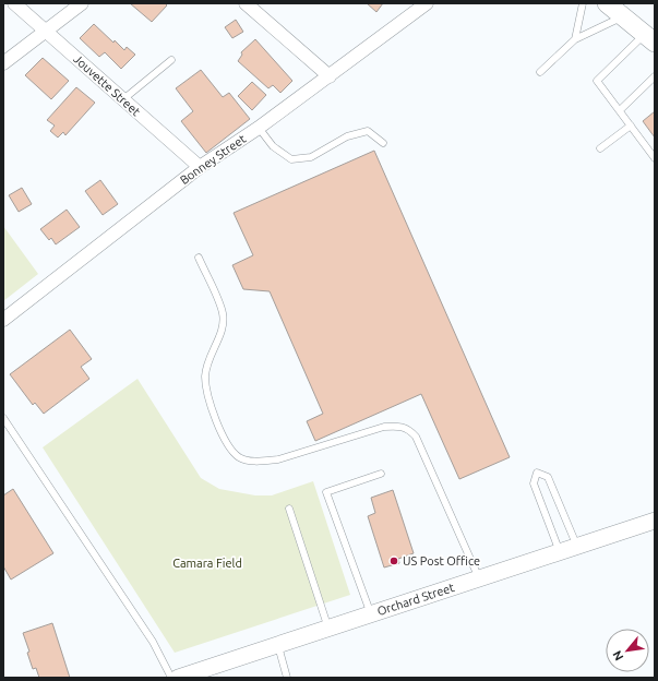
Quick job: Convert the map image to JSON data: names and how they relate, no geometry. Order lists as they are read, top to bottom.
{
  "streets": {
    "street": ["Jouvette Street", "Bonney Street", "Orchard Street"]
  },
  "crossings": [
    ["Jouvette Street", "Bonney Street"]
  ],
  "parks": ["Camara Field"],
  "places": ["US Post Office"],
  "north": "bottom left"
}
